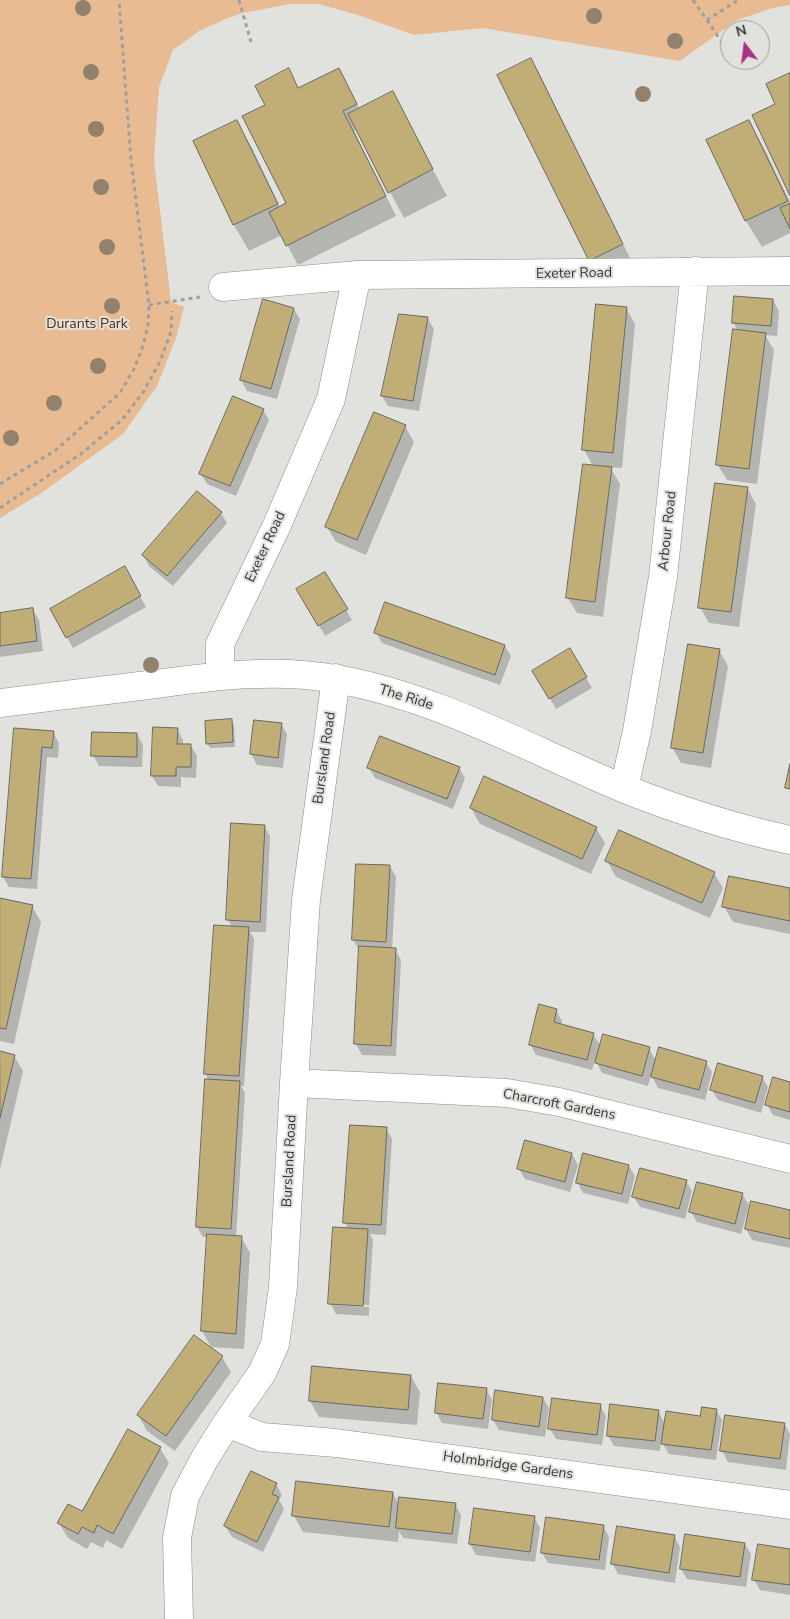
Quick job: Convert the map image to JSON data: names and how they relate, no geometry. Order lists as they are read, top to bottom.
{
  "streets": {
    "street": [
      "Exeter Road",
      "Arbour Road",
      "The Ride",
      "Bursland Road",
      "Charcroft Gardens",
      "Holmbridge Gardens"
    ]
  },
  "crossings": [
    ["Exeter Road", "Arbour Road"],
    ["Exeter Road", "The Ride"],
    ["Arbour Road", "The Ride"],
    ["The Ride", "Bursland Road"],
    ["Bursland Road", "Charcroft Gardens"],
    ["Bursland Road", "Holmbridge Gardens"]
  ],
  "parks": ["Durants Park"],
  "north": "top"
}
